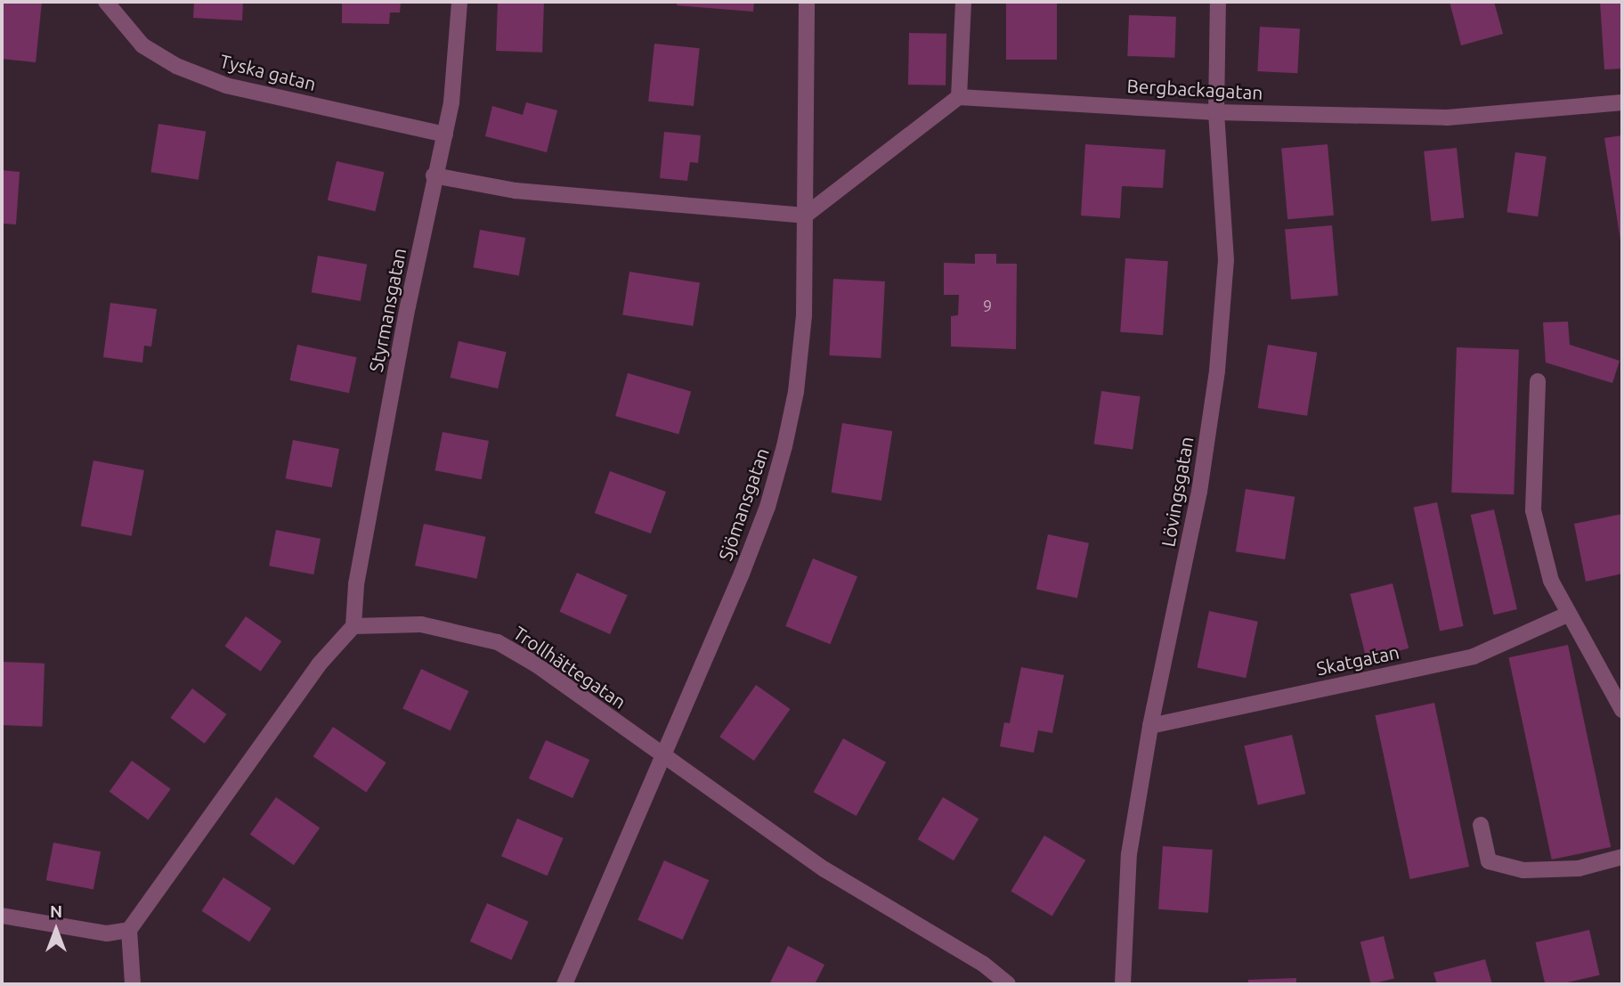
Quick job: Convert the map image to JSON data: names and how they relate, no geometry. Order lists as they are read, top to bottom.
{
  "streets": {
    "street": [
      "Tyska gatan",
      "Bergbackagatan",
      "Styrmansgatan",
      "Lövingsgatan",
      "Sjömansgatan",
      "Skatgatan",
      "Trollhättegatan"
    ]
  },
  "crossings": [
    ["Tyska gatan", "Styrmansgatan"],
    ["Bergbackagatan", "Lövingsgatan"],
    ["Styrmansgatan", "Trollhättegatan"],
    ["Lövingsgatan", "Skatgatan"],
    ["Sjömansgatan", "Trollhättegatan"]
  ],
  "house_numbers": ["9"],
  "north": "top"
}
